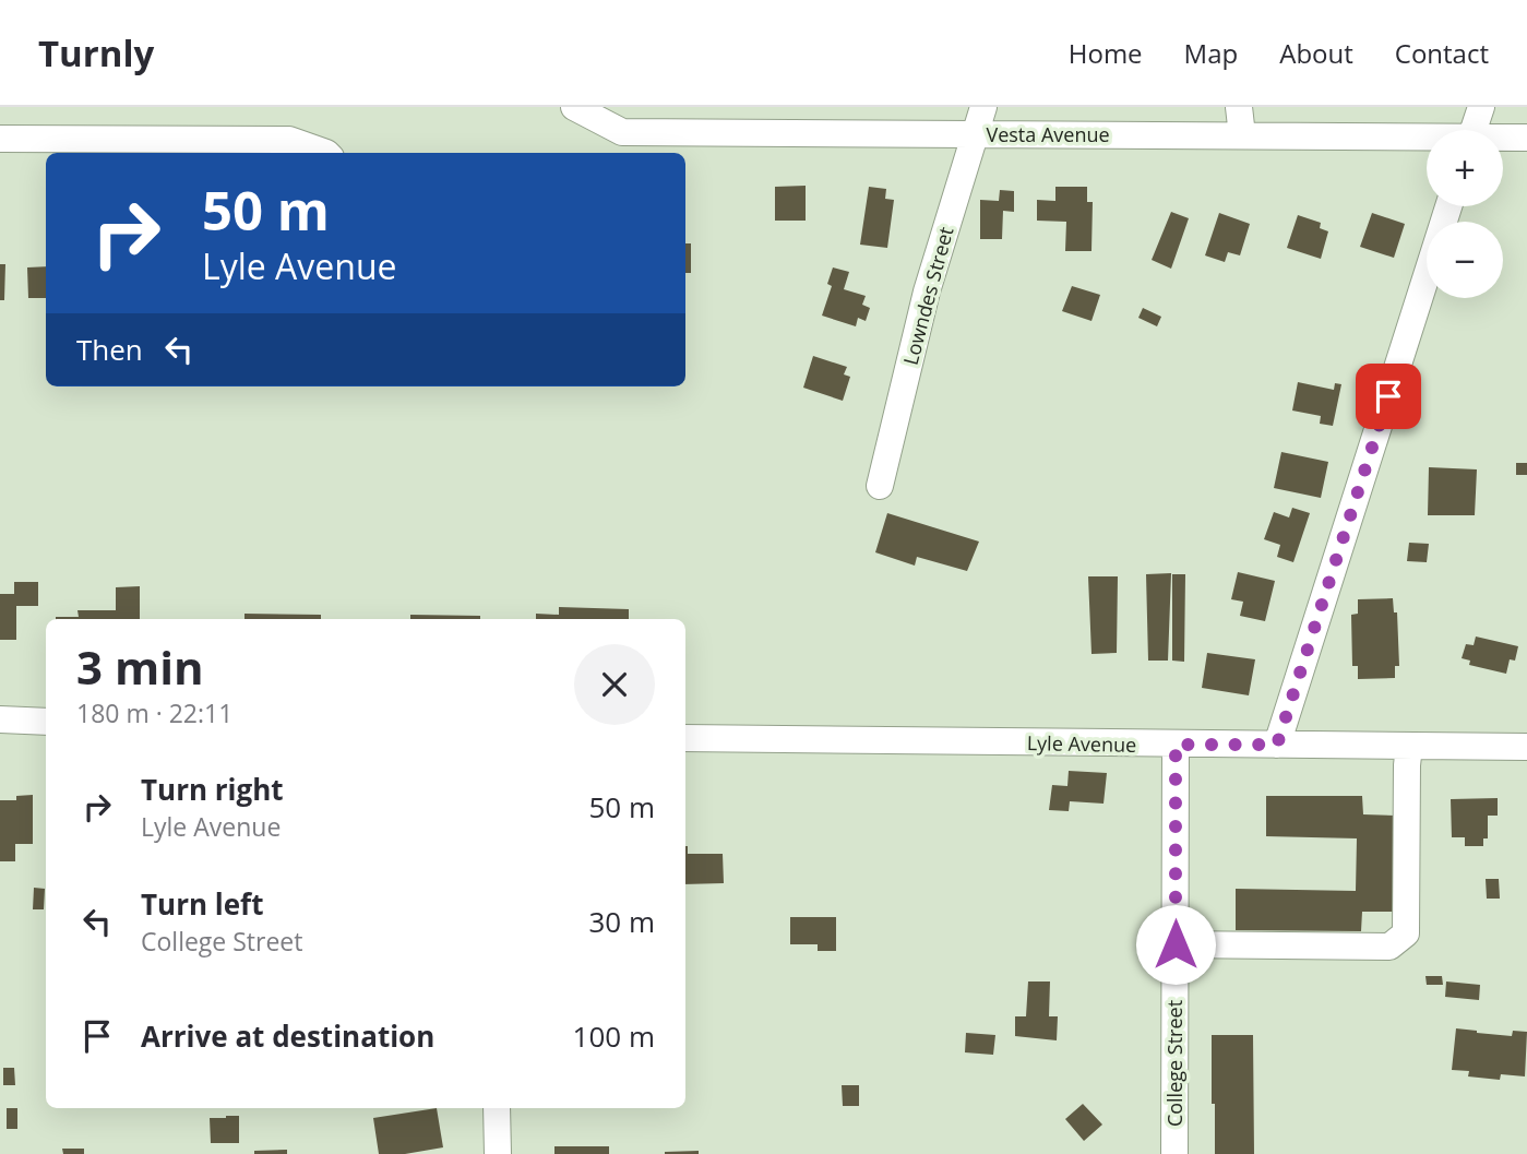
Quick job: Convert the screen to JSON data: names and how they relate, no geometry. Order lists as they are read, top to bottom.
{
  "streets": {
    "street": [
      "Vesta Avenue",
      "Lowndes Street",
      "Lyle Avenue",
      "College Street"
    ]
  },
  "crossings": [
    ["Vesta Avenue", "Lowndes Street"],
    ["Lyle Avenue", "College Street"]
  ],
  "page": {
    "header": "Turnly",
    "nav": [
      "Home",
      "Map",
      "About",
      "Contact"
    ],
    "map_buttons": ["+", "−"],
    "turn": ["50 m", "Lyle Avenue"],
    "then": "Then",
    "heading": ["3 min", "180 m · 22:11"],
    "list": [
      {
        "name": "Turn right",
        "note": "Lyle Avenue",
        "value": "50 m"
      },
      {
        "name": "Turn left",
        "note": "College Street",
        "value": "30 m"
      },
      {
        "name": "Arrive at destination",
        "value": "100 m"
      }
    ]
  }
}
